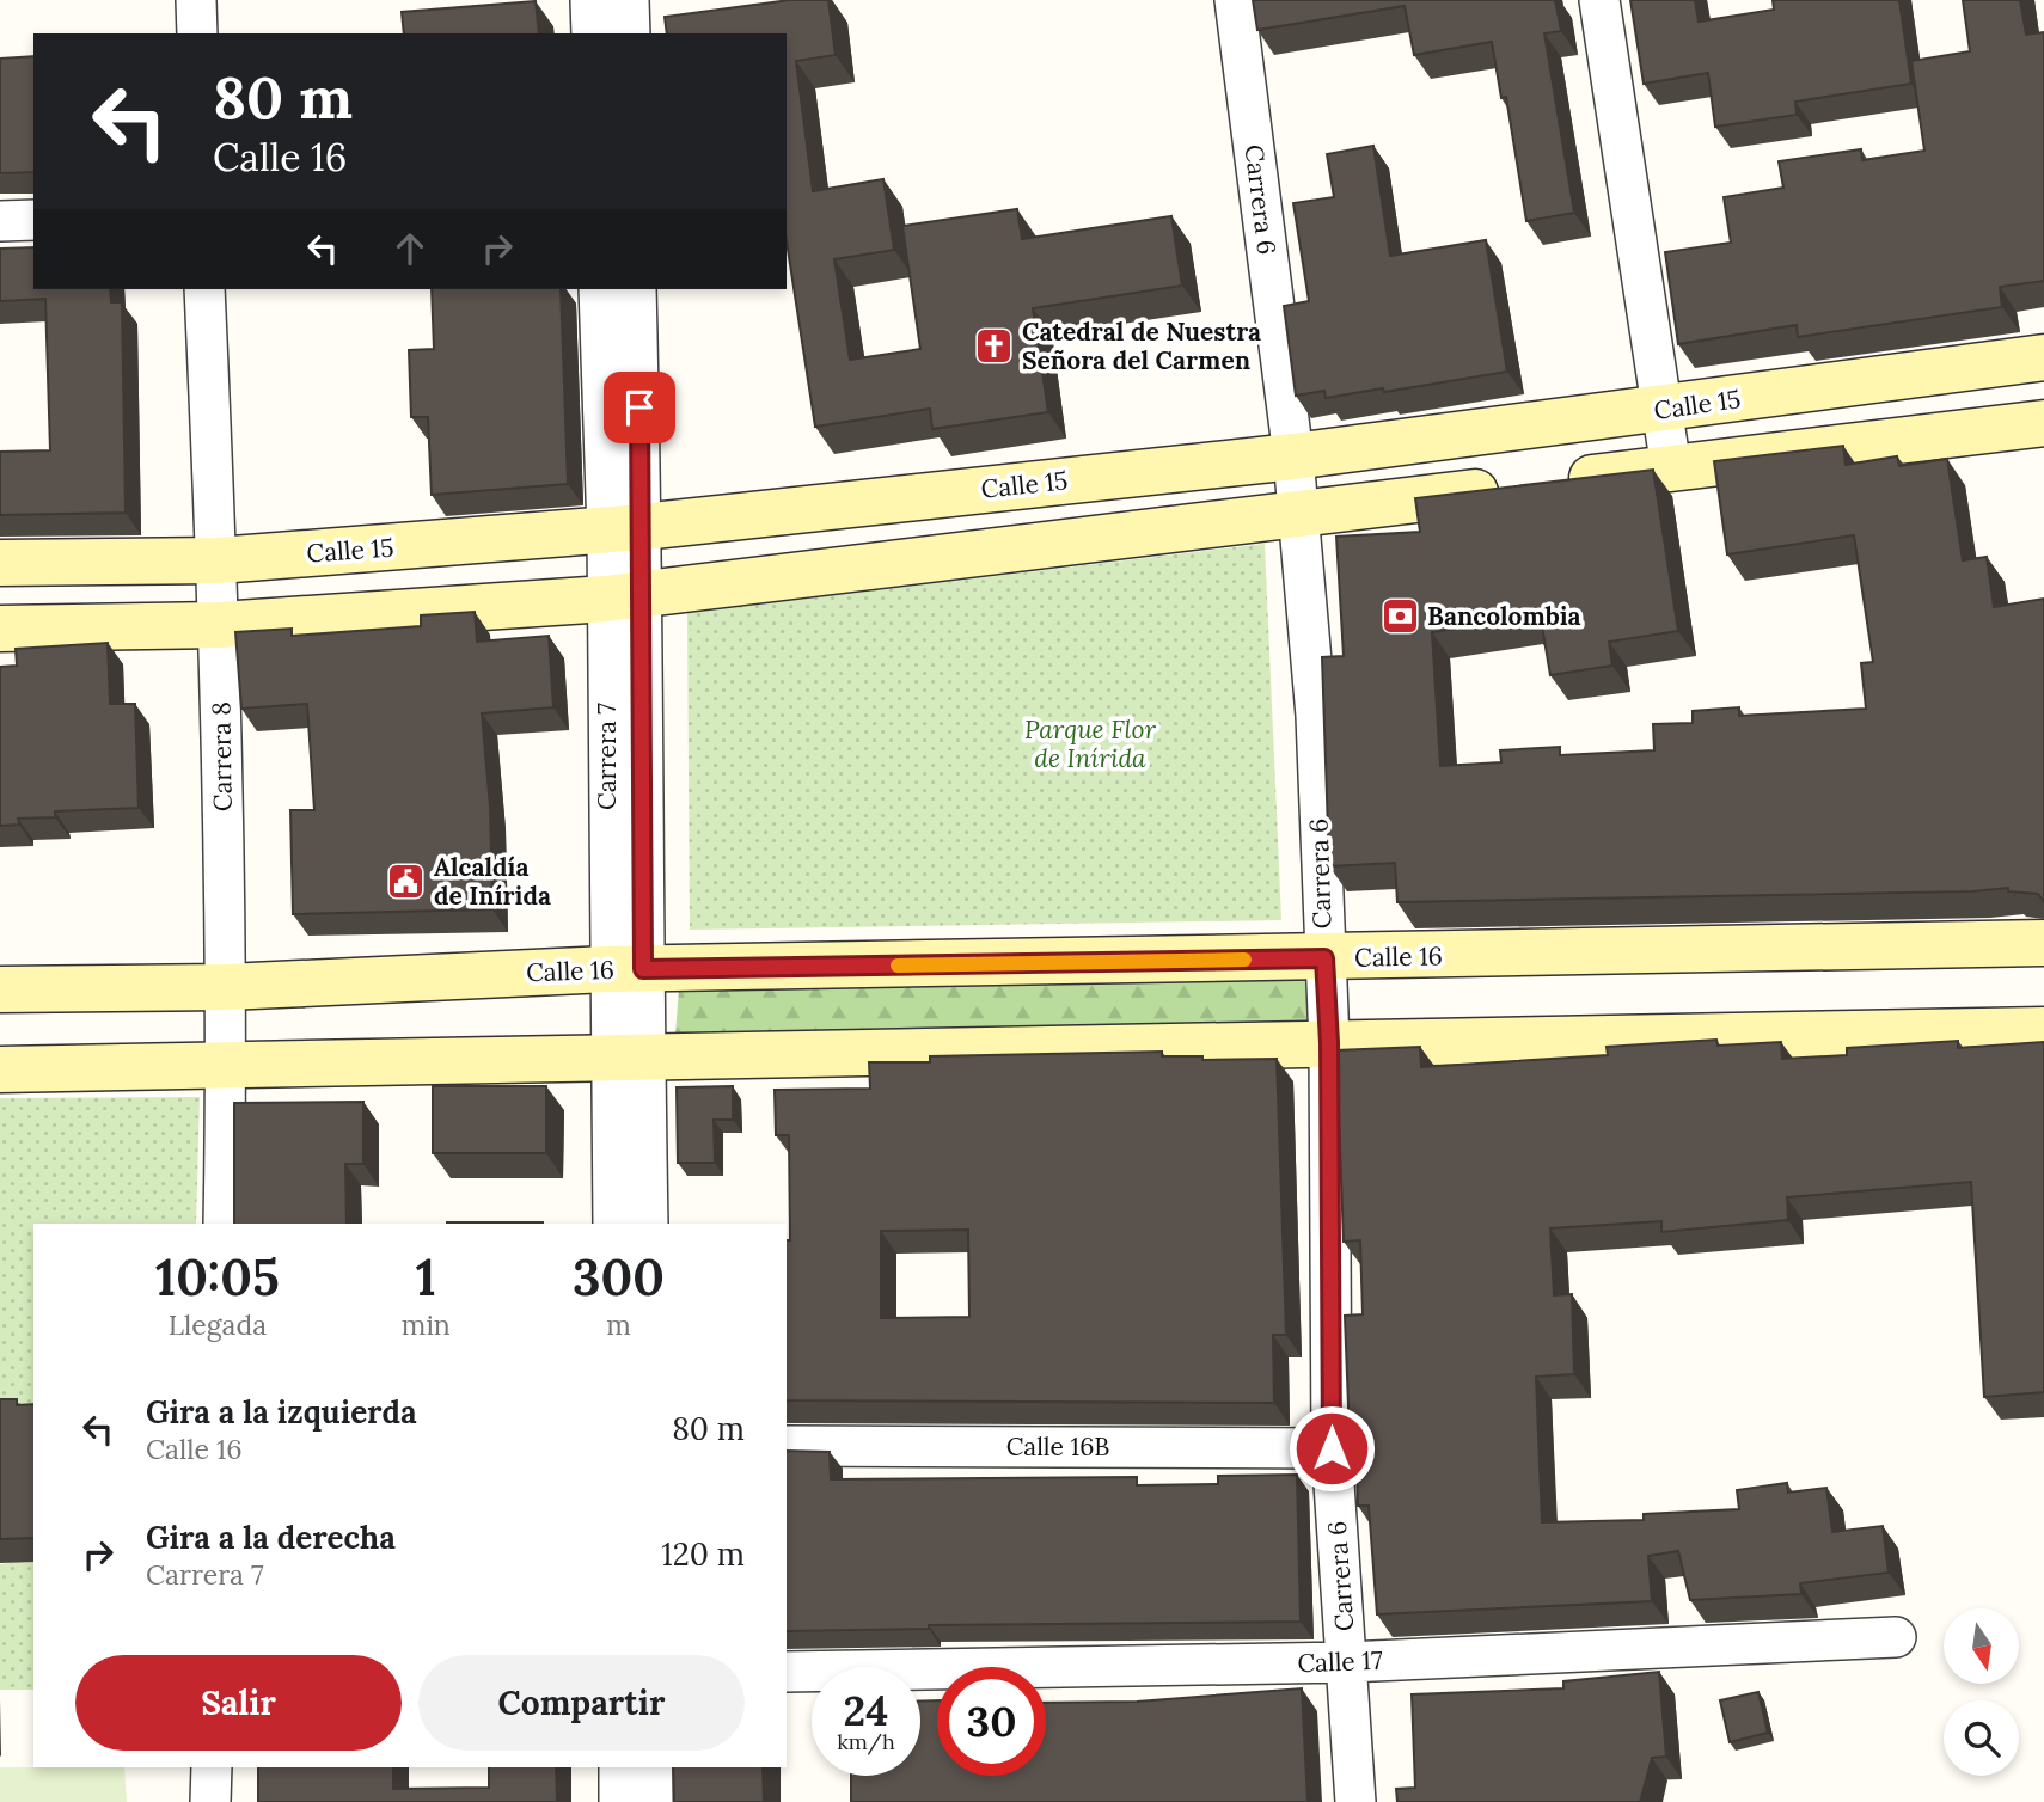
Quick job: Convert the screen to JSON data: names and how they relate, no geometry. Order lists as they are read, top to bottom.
{
  "streets": {
    "street": [
      "Carrera 6",
      "Calle 15",
      "Carrera 8",
      "Carrera 7",
      "Calle 16",
      "Calle 16B",
      "Calle 17"
    ]
  },
  "crossings": [
    ["Carrera 6", "Calle 15"],
    ["Carrera 6", "Calle 16"],
    ["Carrera 6", "Calle 16B"],
    ["Carrera 6", "Calle 17"],
    ["Calle 15", "Carrera 8"],
    ["Calle 15", "Carrera 7"],
    ["Carrera 8", "Calle 16"],
    ["Carrera 7", "Calle 16"]
  ],
  "parks": ["Parque Flor de Inírida"],
  "places": {
    "church": ["Catedral de Nuestra Señora del Carmen"],
    "bank": ["Bancolombia"],
    "public building": ["Alcaldía de Inírida"]
  },
  "north": "bottom",
  "page": {
    "turn": ["80 m", "Calle 16"],
    "eta": [
      "10:05",
      "Llegada",
      "1",
      "min",
      "300",
      "m"
    ],
    "list": [
      {
        "name": "Gira a la izquierda",
        "note": "Calle 16",
        "value": "80 m"
      },
      {
        "name": "Gira a la derecha",
        "note": "Carrera 7",
        "value": "120 m"
      }
    ],
    "buttons": ["Salir", "Compartir"],
    "speed": "24 km/h",
    "limit": "30"
  }
}
